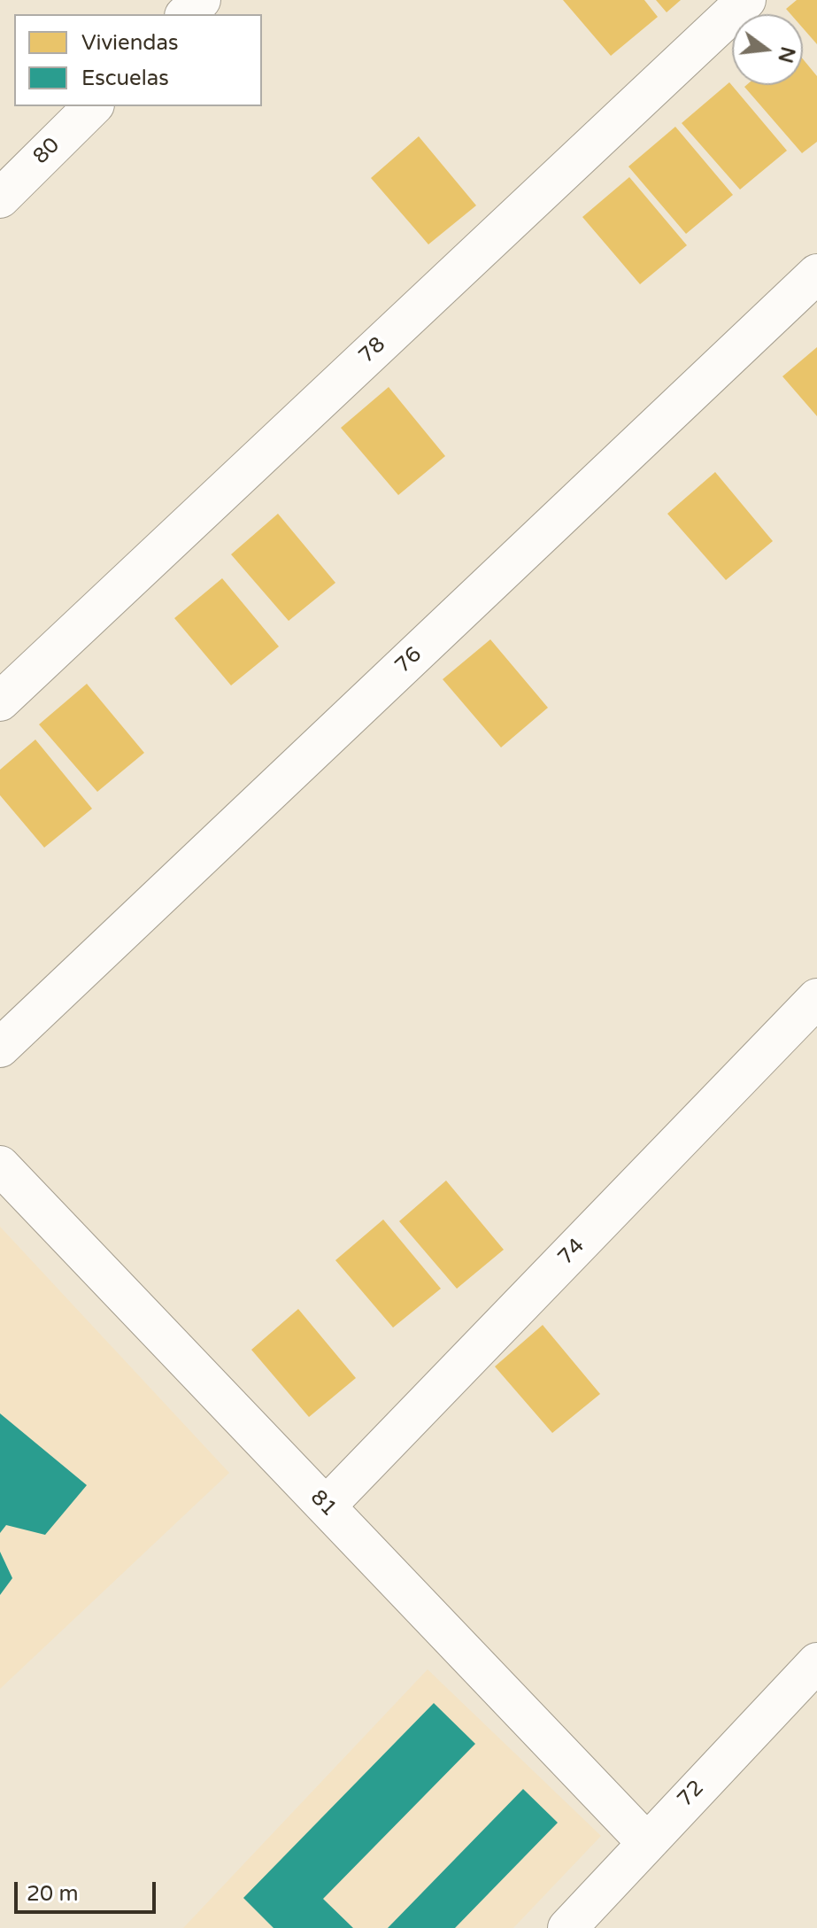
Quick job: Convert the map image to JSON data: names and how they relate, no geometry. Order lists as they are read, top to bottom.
{
  "streets": {
    "street": [
      "80",
      "78",
      "76",
      "74",
      "81",
      "72"
    ]
  },
  "crossings": [
    ["74", "81"],
    ["81", "72"]
  ],
  "legend": ["Viviendas", "Escuelas"],
  "scale_bar": "20 m",
  "north": "right"
}
